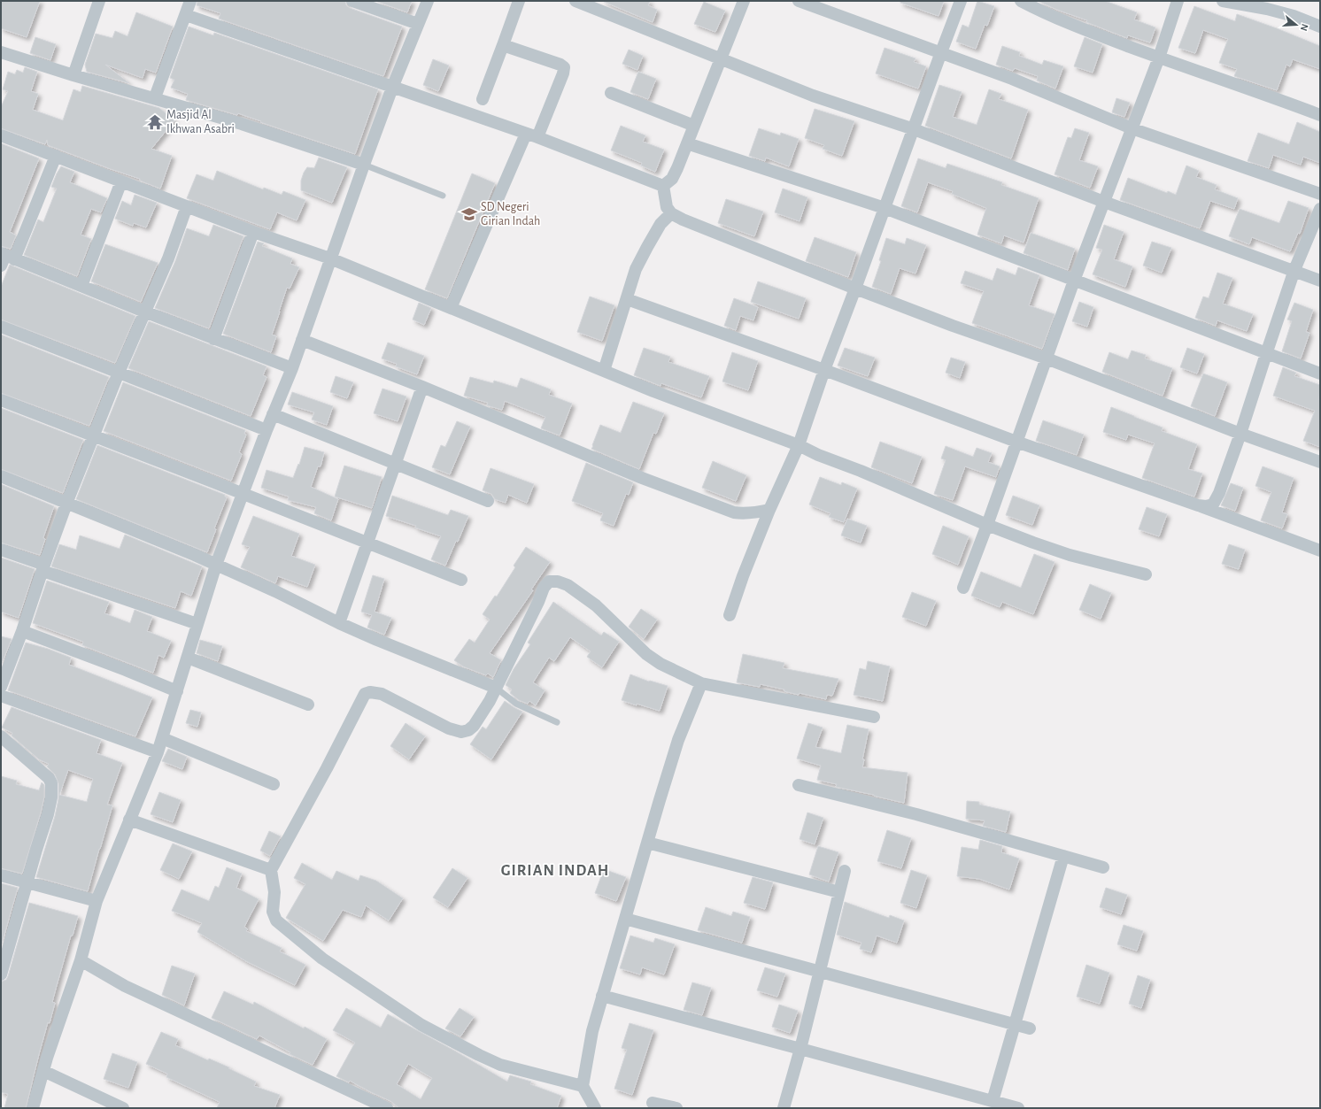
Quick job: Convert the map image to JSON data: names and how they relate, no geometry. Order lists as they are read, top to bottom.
{
  "districts": ["GIRIAN INDAH"],
  "places": {
    "temple": ["Masjid Al Ikhwan Asabri"],
    "school or university": ["SD Negeri Girian Indah"]
  },
  "north": "right"
}
